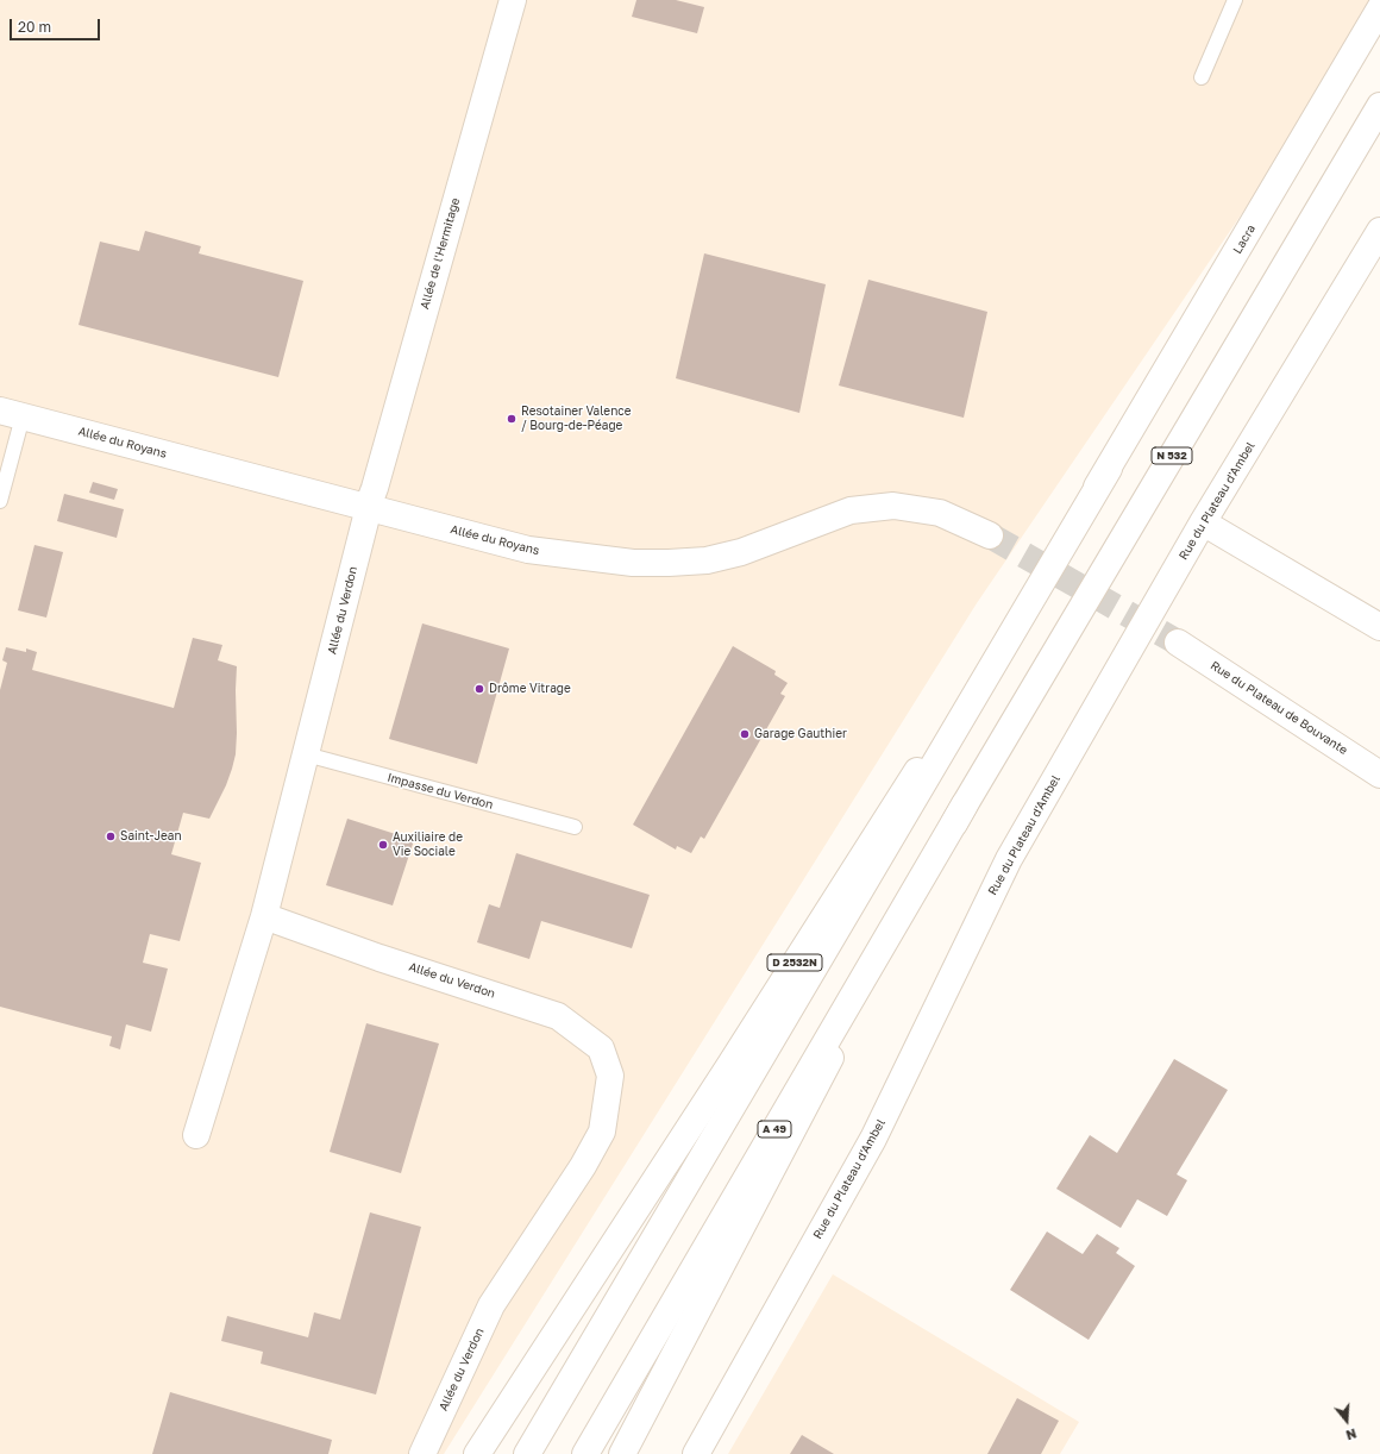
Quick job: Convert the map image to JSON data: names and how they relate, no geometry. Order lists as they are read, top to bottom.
{
  "streets": {
    "main road": [
      "Lacra",
      "Allée de l'Hermitage",
      "Allée du Royans",
      "N 532",
      "Rue du Plateau d'Ambel",
      "Allée du Verdon",
      "Rue du Plateau de Bouvante",
      "D 2532N",
      "A 49"
    ],
    "lane": ["Impasse du Verdon"]
  },
  "crossings": [
    ["Lacra", "D 2532N"],
    ["Allée de l'Hermitage", "Allée du Royans"],
    ["Allée de l'Hermitage", "Allée du Verdon"],
    ["Allée du Royans", "Allée du Verdon"],
    ["N 532", "A 49"],
    ["Allée du Verdon", "Impasse du Verdon"]
  ],
  "places": [
    "Resotainer Valence / Bourg-de-Péage",
    "Drôme Vitrage",
    "Garage Gauthier",
    "Saint-Jean",
    "Auxiliaire de Vie Sociale"
  ],
  "scale_bar": "20 m",
  "north": "bottom"
}
